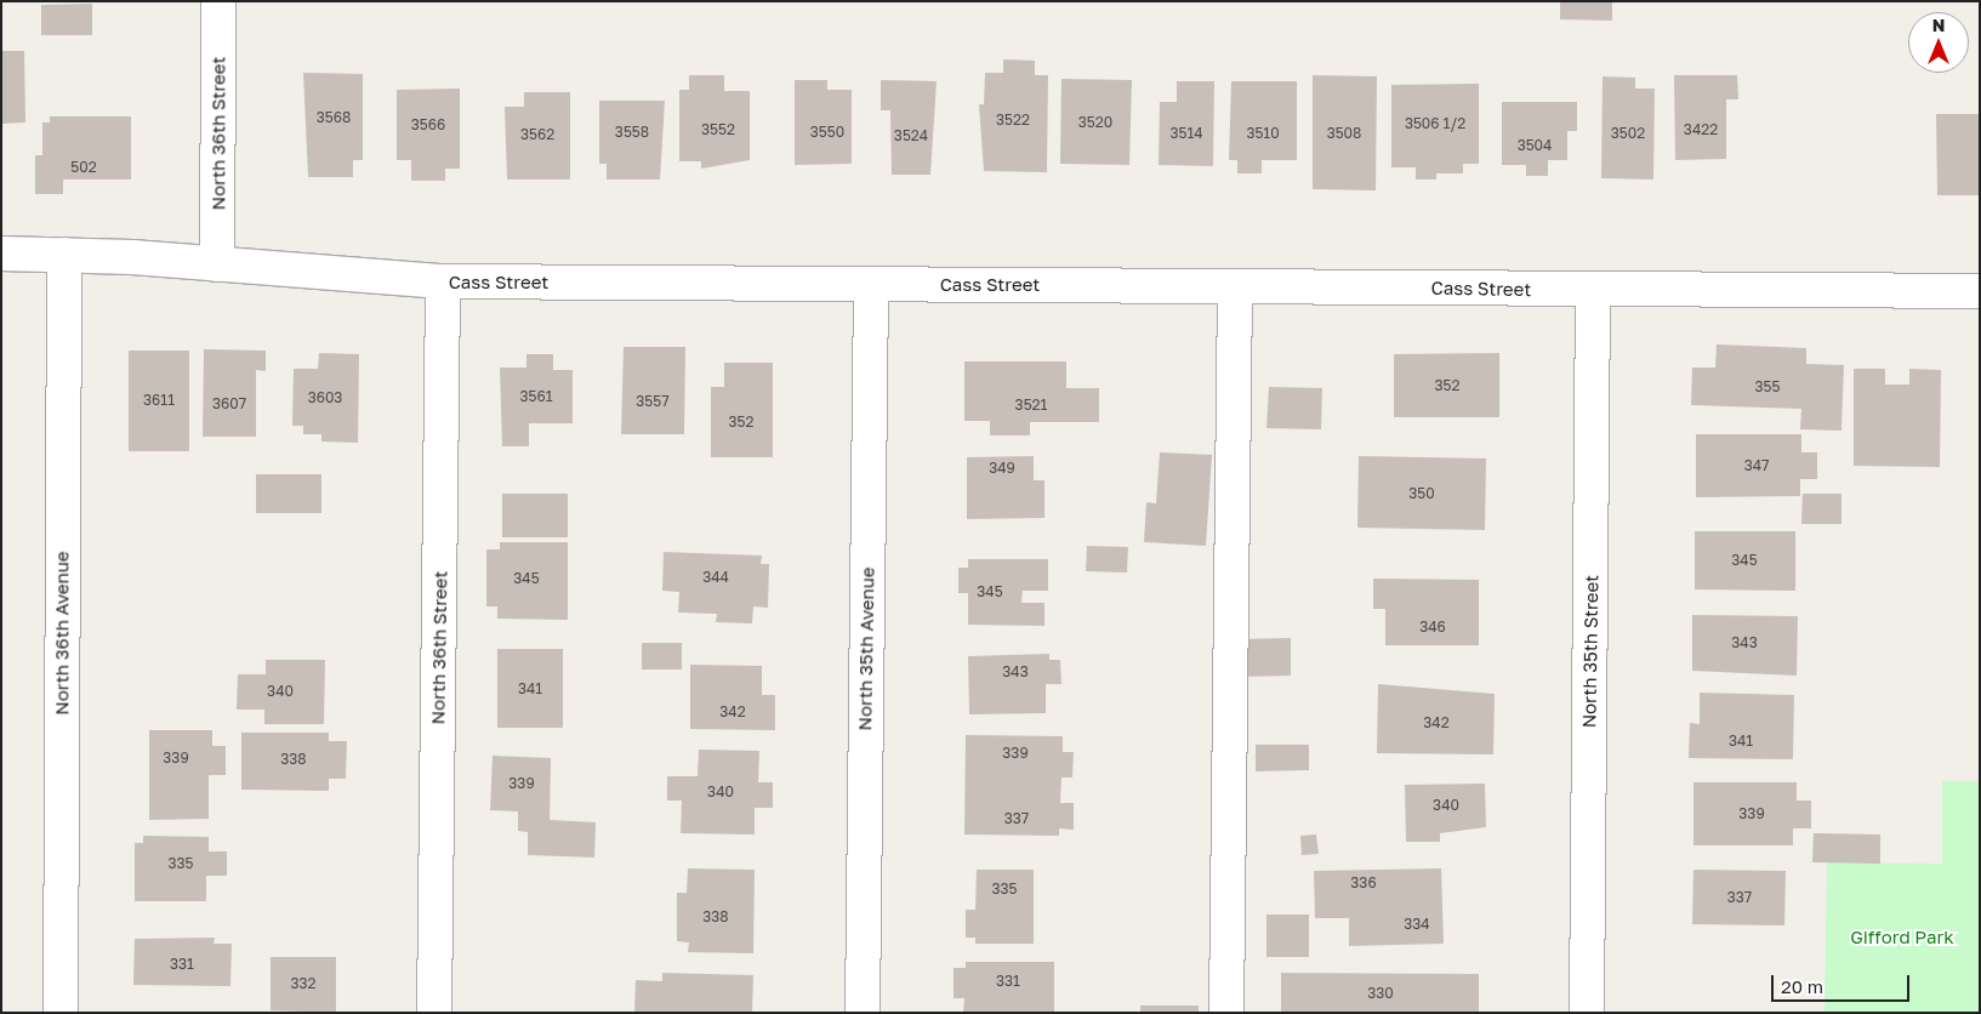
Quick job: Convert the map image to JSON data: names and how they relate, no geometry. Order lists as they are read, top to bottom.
{
  "streets": {
    "street": [
      "North 36th Street",
      "Cass Street",
      "North 36th Avenue",
      "North 35th Avenue",
      "North 35th Street"
    ]
  },
  "crossings": [
    ["North 36th Street", "Cass Street"],
    ["Cass Street", "North 36th Avenue"],
    ["Cass Street", "North 35th Avenue"],
    ["Cass Street", "North 35th Street"]
  ],
  "parks": ["Gifford Park"],
  "house_numbers": [
    "3568",
    "3522",
    "3520",
    "3506 1/2",
    "3566",
    "3552",
    "3422",
    "3558",
    "3550",
    "3514",
    "3510",
    "3508",
    "3502",
    "3562",
    "3524",
    "3504",
    "502",
    "352",
    "355",
    "3561",
    "3603",
    "3611",
    "3557",
    "3607",
    "3521",
    "352",
    "347",
    "349",
    "350",
    "345",
    "344",
    "345",
    "345",
    "346",
    "343",
    "343",
    "341",
    "340",
    "342",
    "342",
    "341",
    "339",
    "339",
    "338",
    "339",
    "340",
    "340",
    "339",
    "337",
    "335",
    "336",
    "335",
    "337",
    "338",
    "334",
    "331",
    "331",
    "332",
    "330"
  ],
  "scale_bar": "20 m",
  "north": "top"
}
